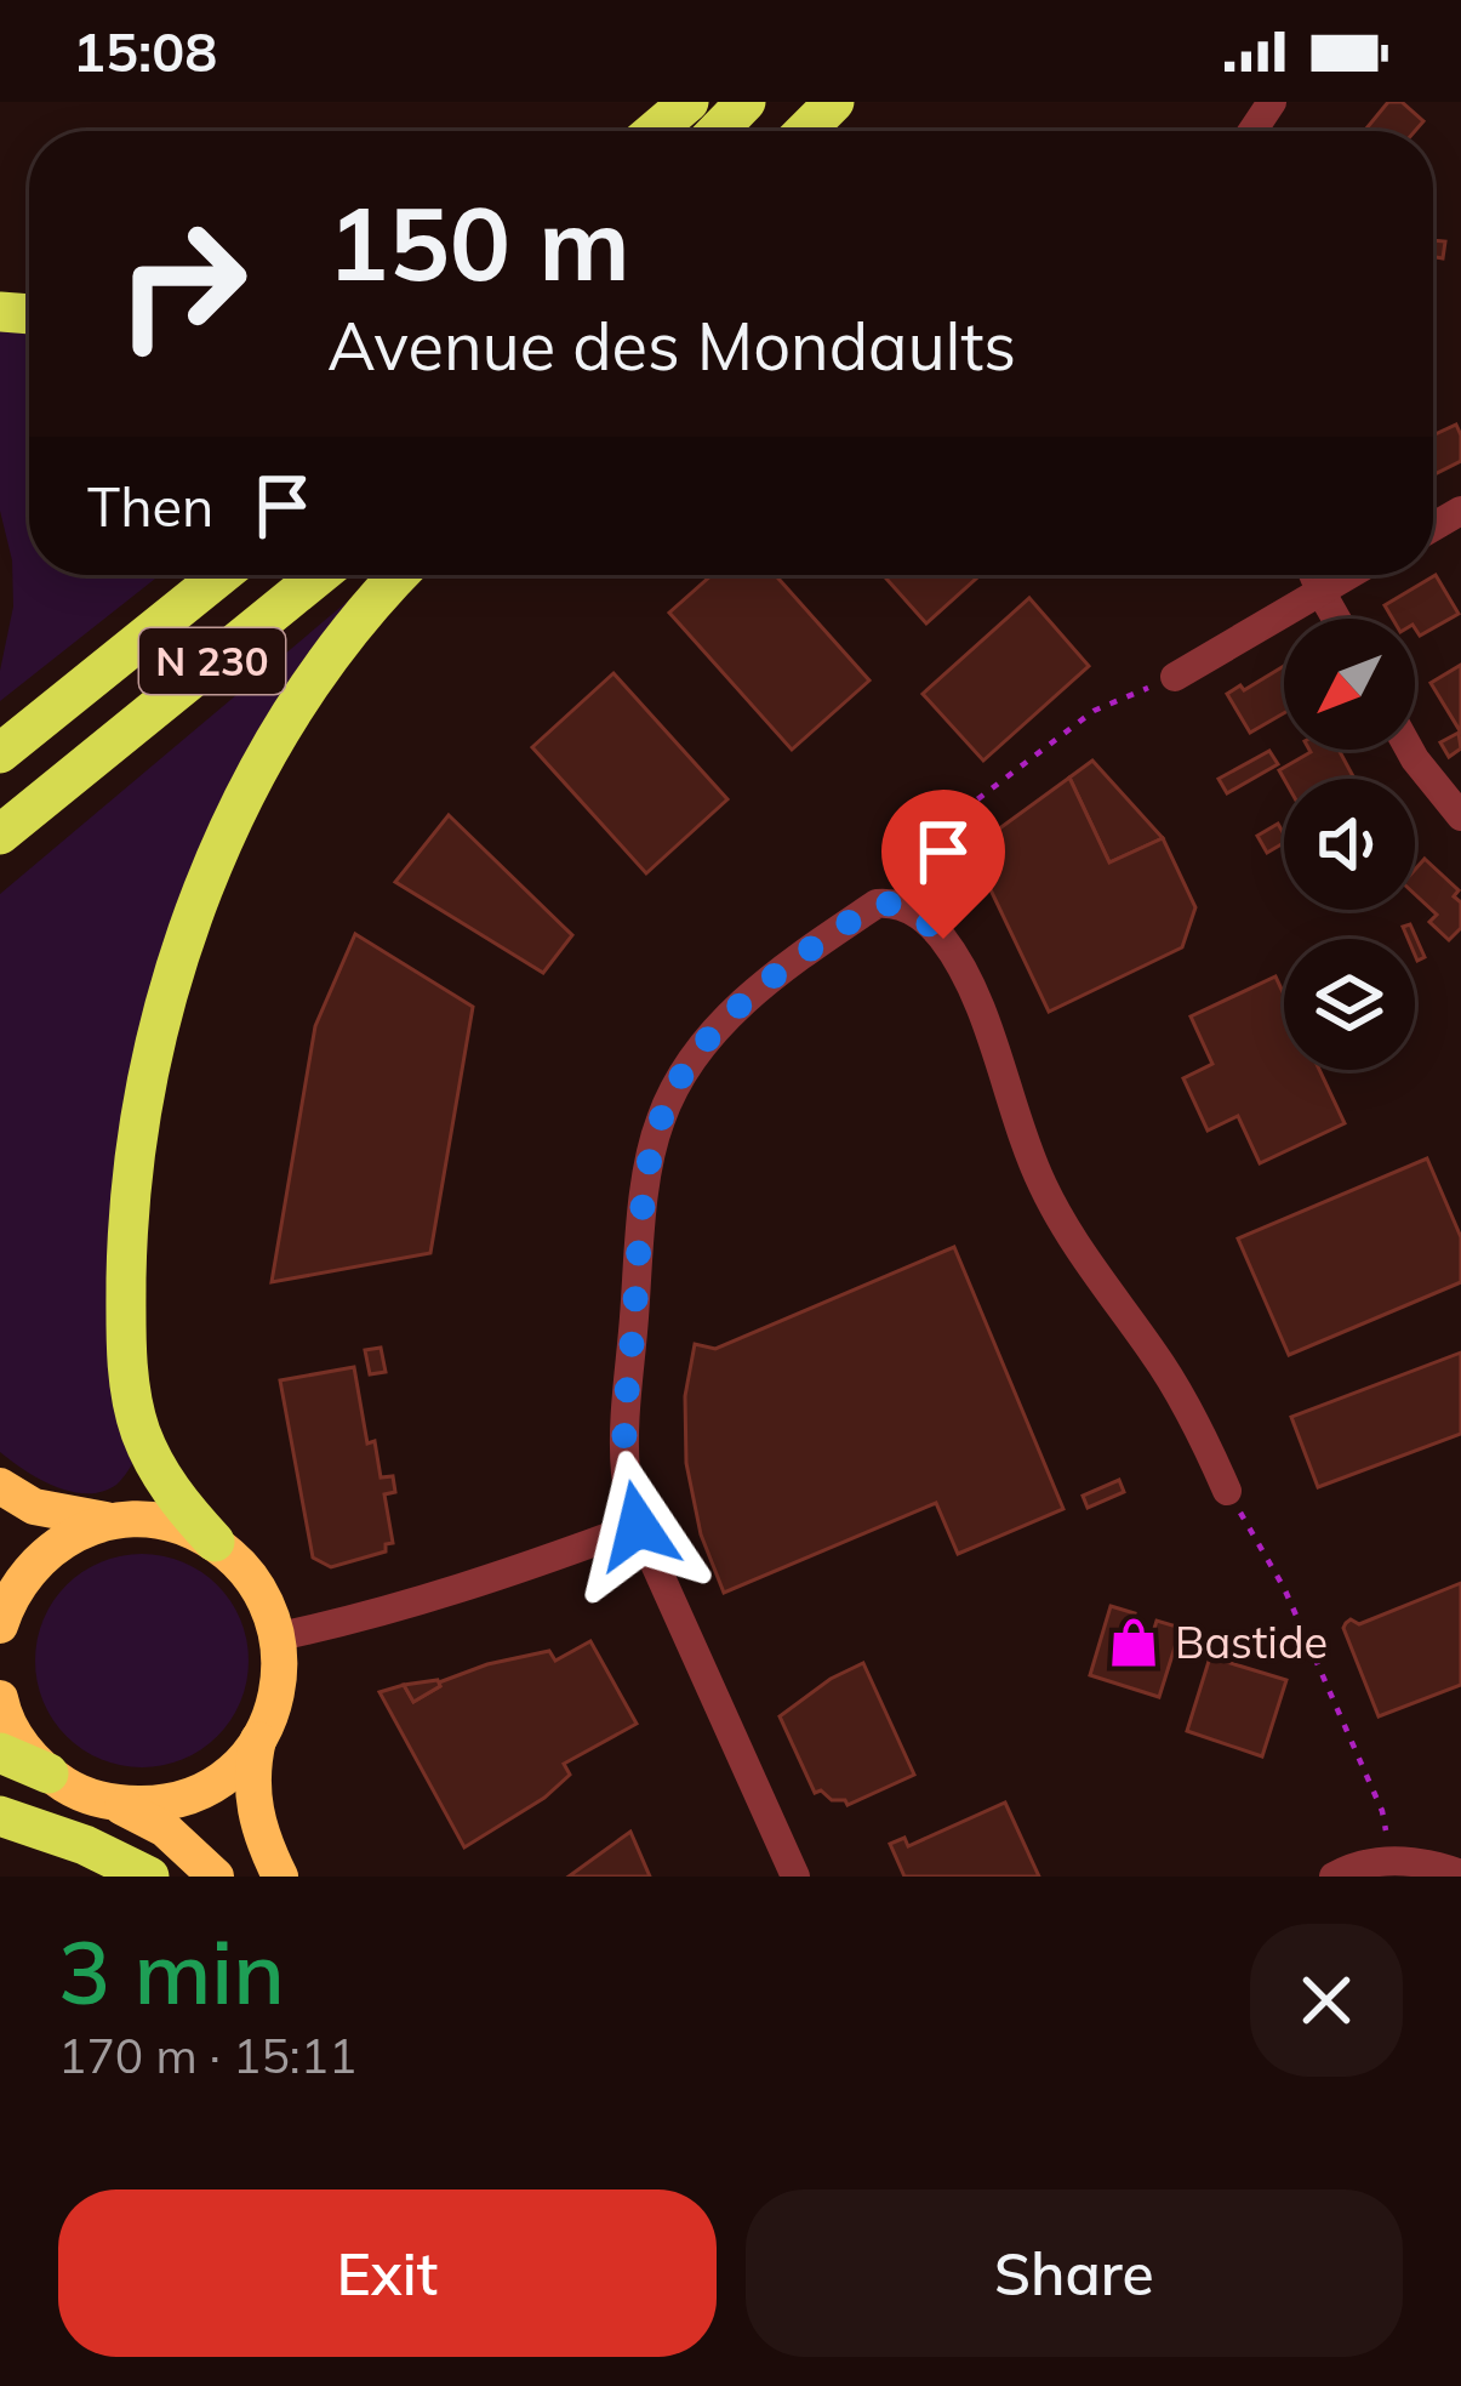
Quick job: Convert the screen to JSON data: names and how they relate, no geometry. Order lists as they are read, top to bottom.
{
  "streets": {
    "highway": ["N 230"]
  },
  "places": {
    "shop": ["Bastide"]
  },
  "north": "bottom left",
  "page": {
    "status": "15:08",
    "turn": ["150 m", "Avenue des Mondaults"],
    "then": "Then",
    "heading": ["3 min", "170 m · 15:11"],
    "buttons": ["Exit", "Share"]
  }
}
